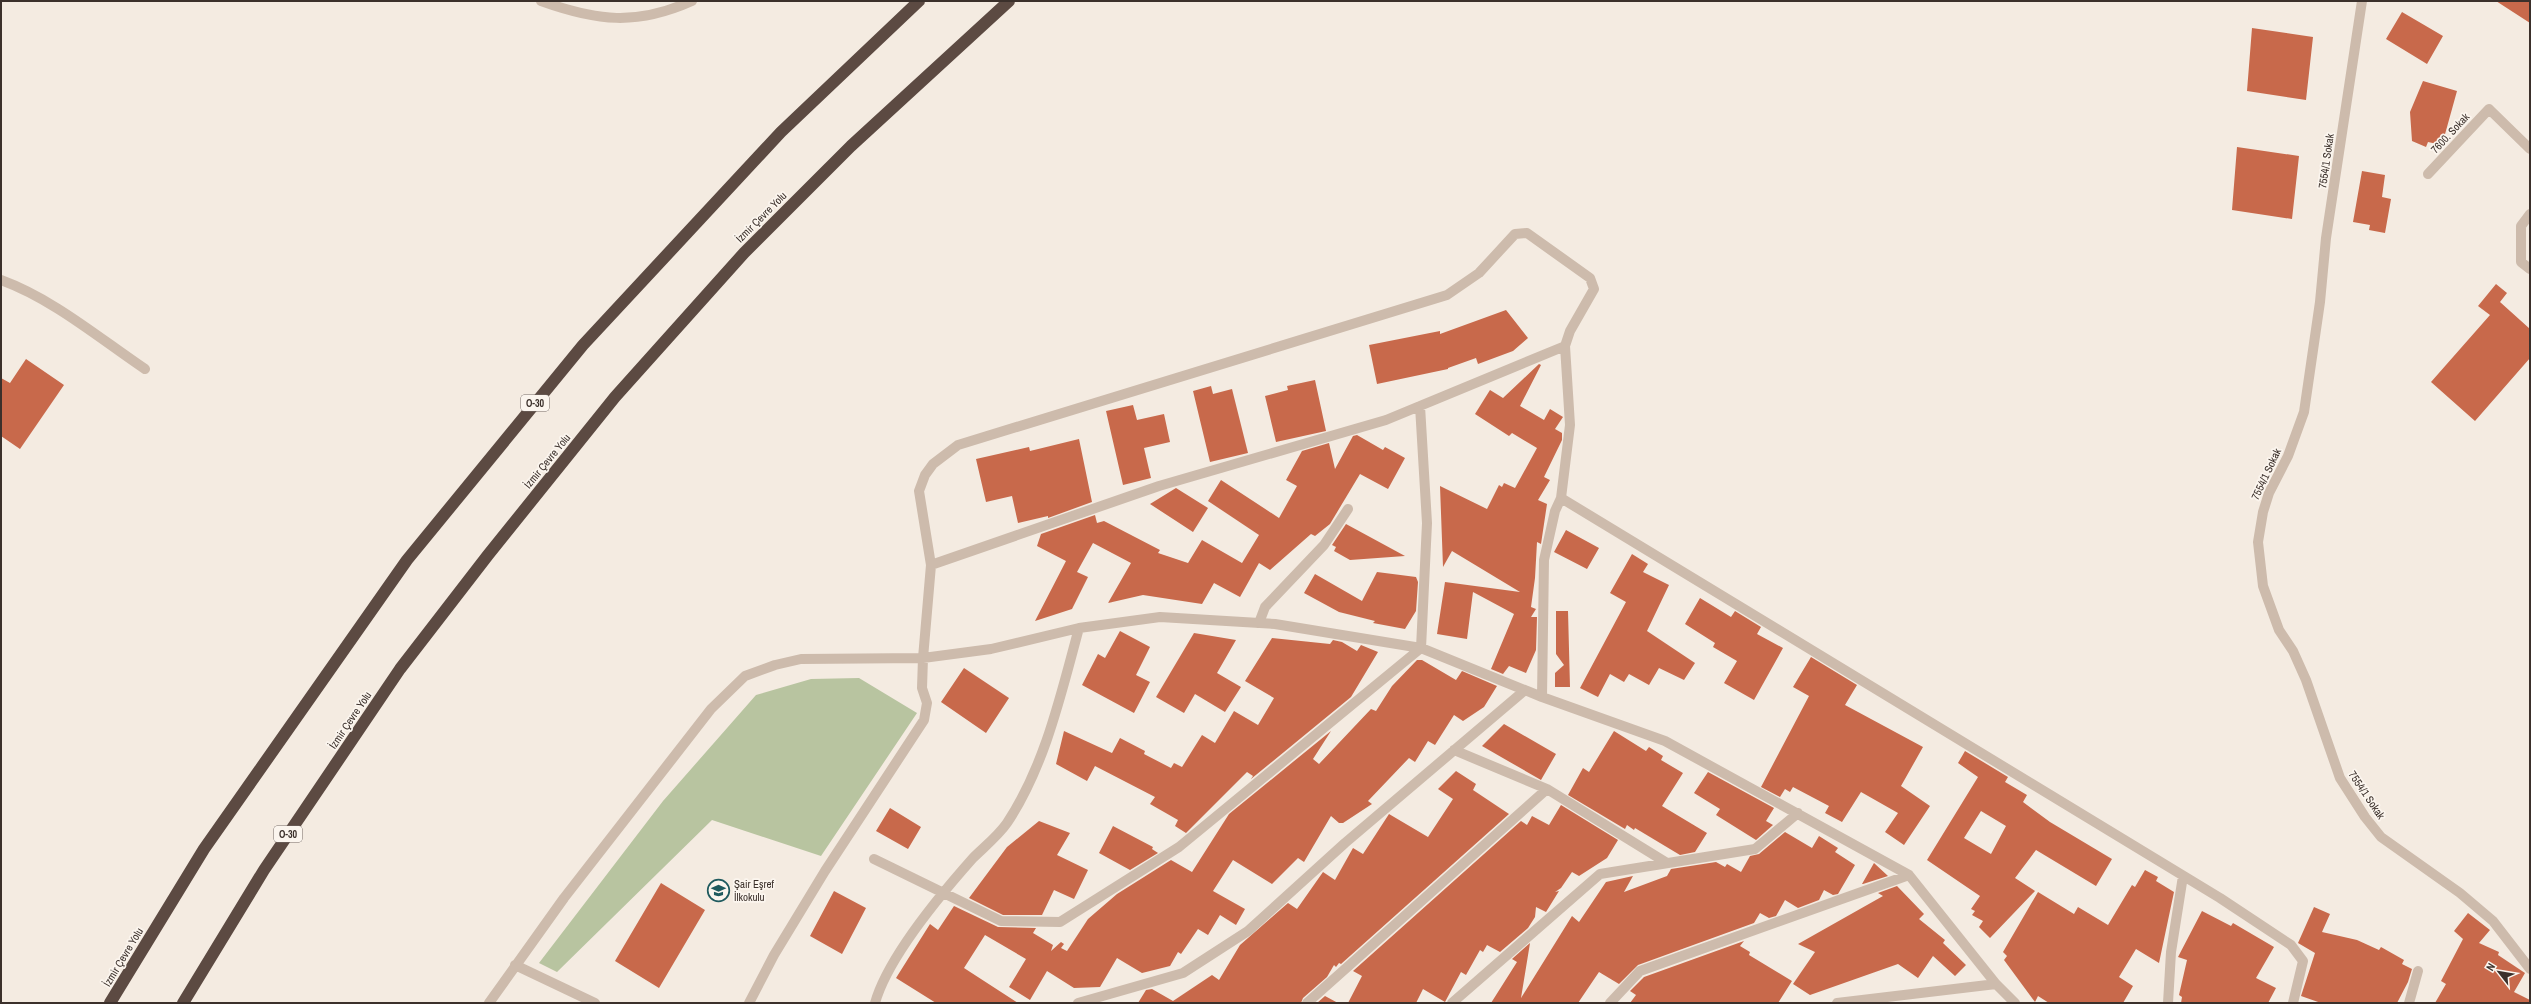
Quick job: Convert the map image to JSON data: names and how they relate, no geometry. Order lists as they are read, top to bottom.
{
  "streets": {
    "highway": ["İzmir Çevre Yolu", "O-30"],
    "street": ["7600. Sokak", "7554/1 Sokak"]
  },
  "places": {
    "school or university": ["Şair Eşref İlkokulu"]
  },
  "north": "top left"
}
